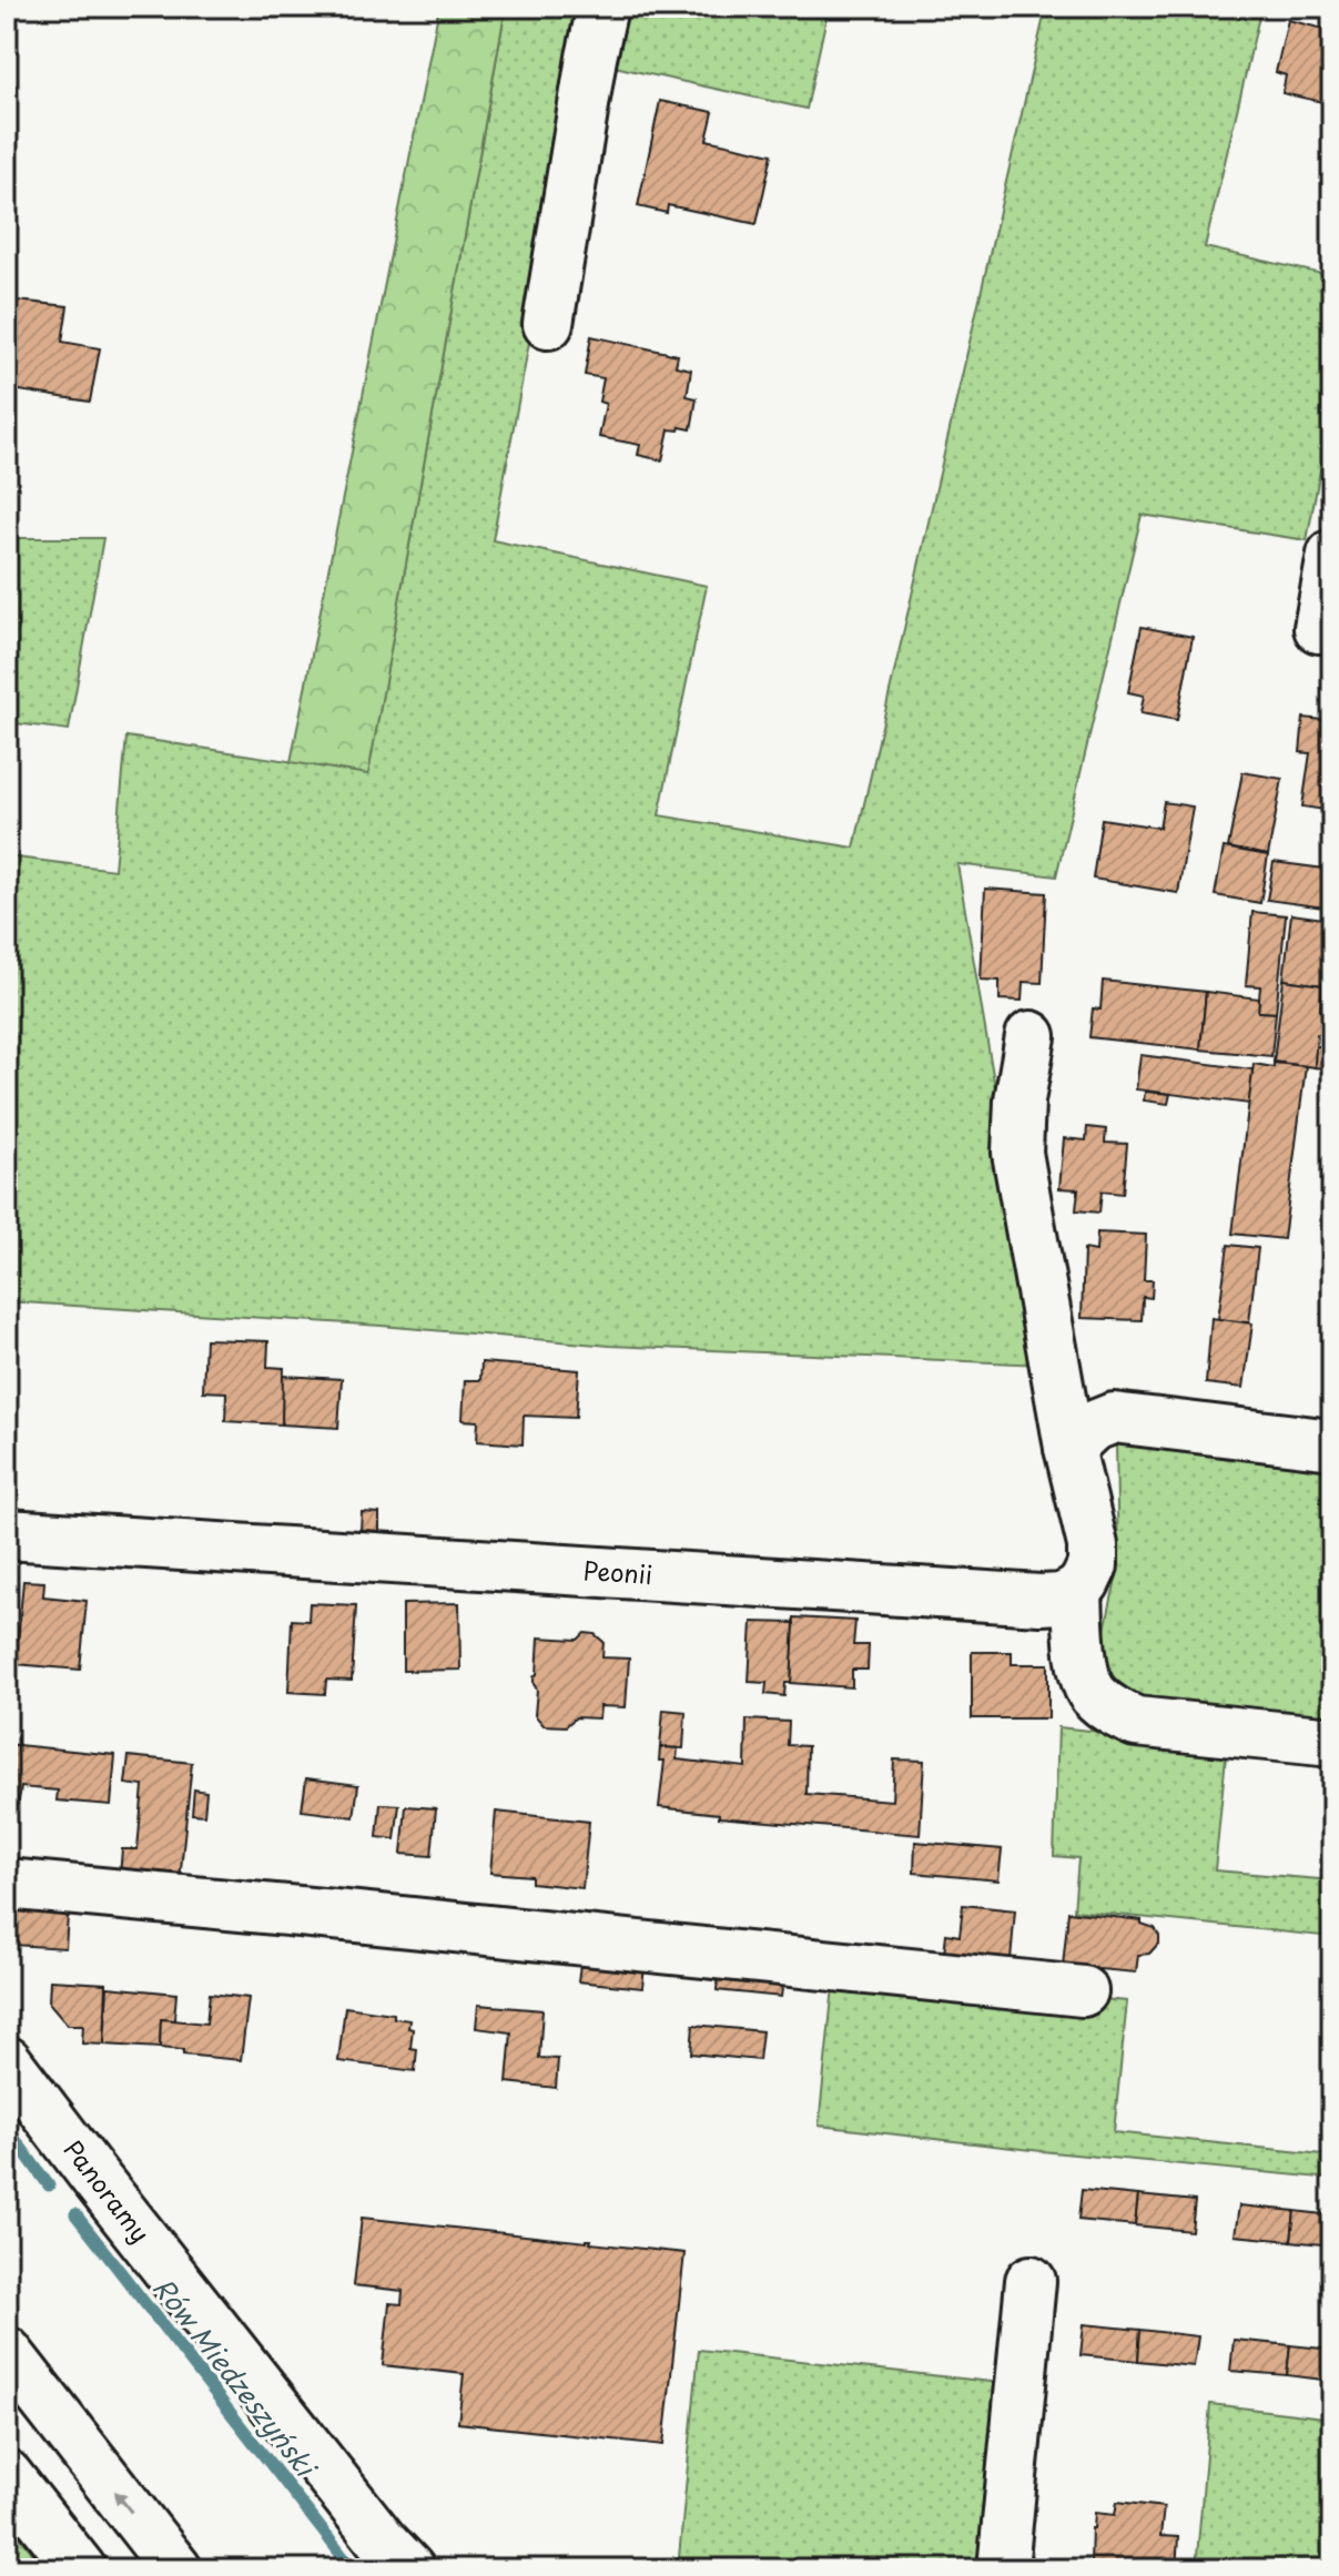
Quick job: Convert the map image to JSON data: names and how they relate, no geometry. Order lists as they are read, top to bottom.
{
  "streets": {
    "street": ["Peonii", "Panoramy"]
  },
  "water": ["Rów Miedzeszyński"]
}
